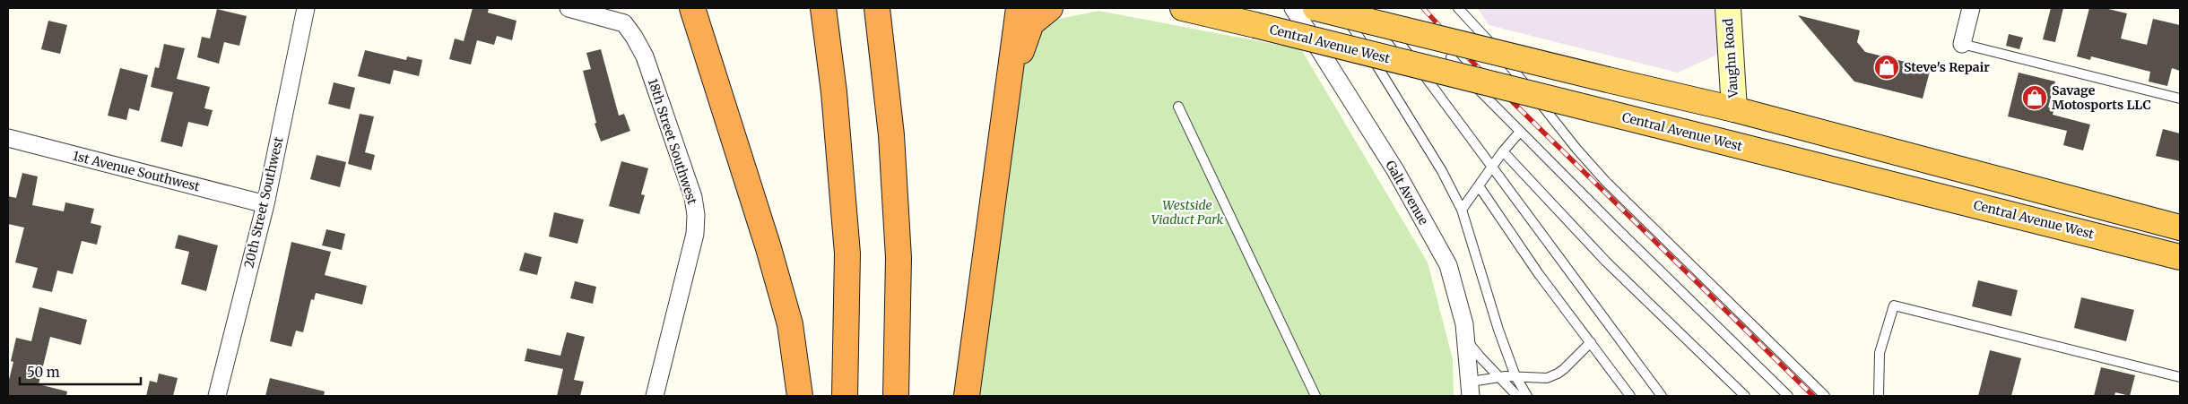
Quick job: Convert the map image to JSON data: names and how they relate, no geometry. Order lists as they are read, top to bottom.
{
  "streets": {
    "highway": ["Central Avenue West"],
    "main road": ["Vaughn Road"],
    "street": [
      "18th Street Southwest",
      "1st Avenue Southwest",
      "Galt Avenue",
      "20th Street Southwest"
    ]
  },
  "crossings": [
    ["1st Avenue Southwest", "20th Street Southwest"]
  ],
  "parks": ["Westside Viaduct Park"],
  "places": {
    "shop": ["Steve's Repair", "Savage Motosports LLC"]
  },
  "scale_bar": "50 m"
}
